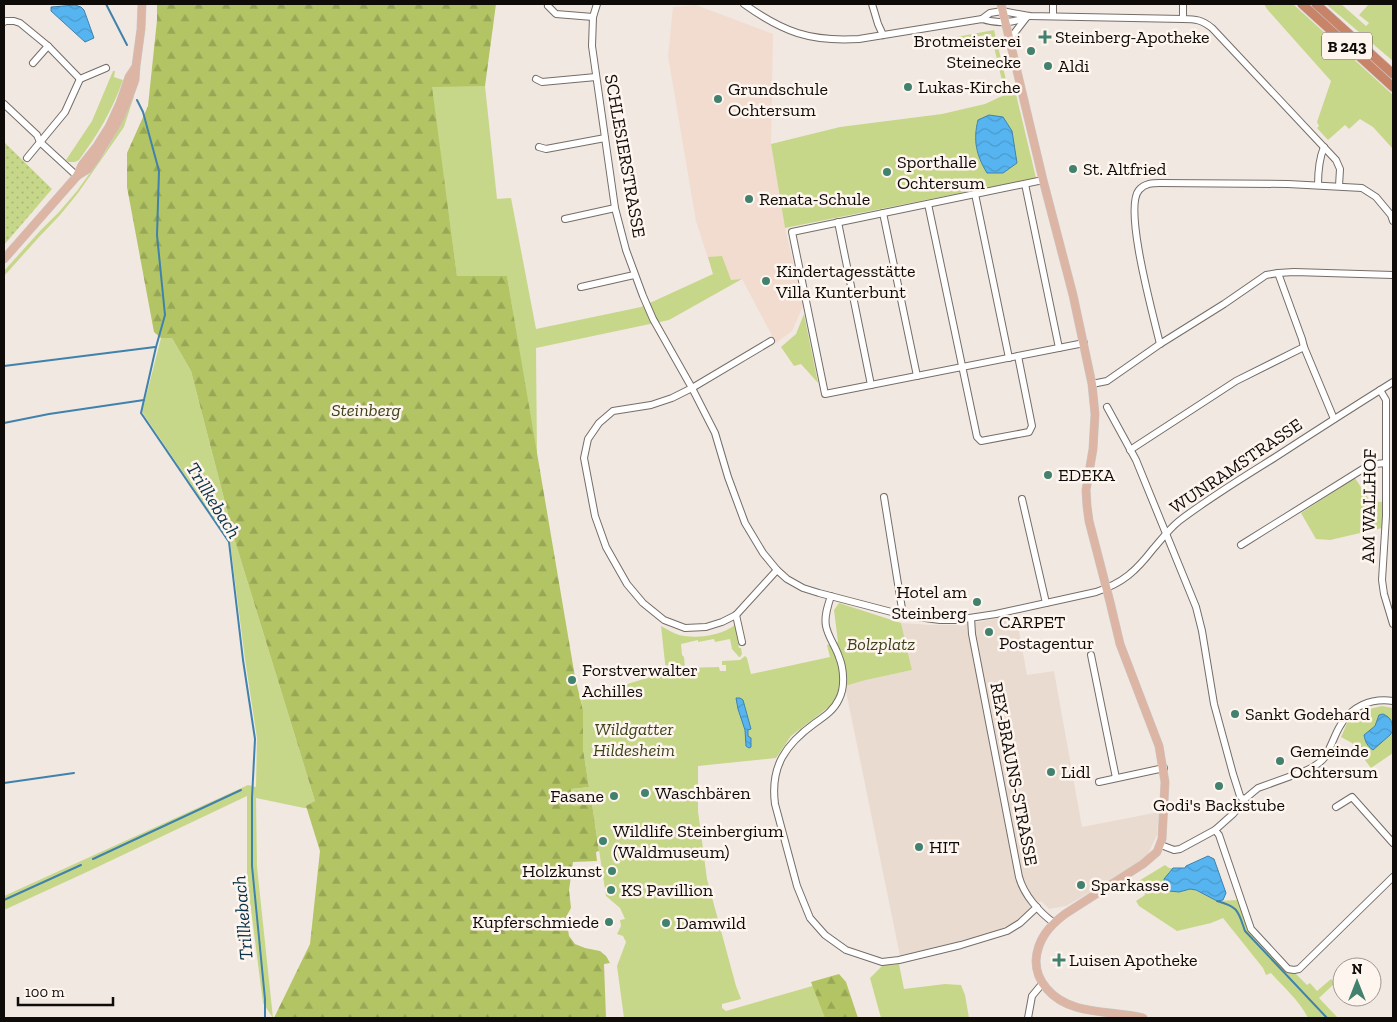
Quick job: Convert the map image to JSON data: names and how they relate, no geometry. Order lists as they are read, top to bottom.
{
  "streets": {
    "highway": ["B 243"],
    "street": [
      "SCHLESIERSTRASSE",
      "WUNRAMSTRASSE",
      "AM WALLHOF",
      "REX-BRAUNS-STRASSE"
    ]
  },
  "crossings": [
    ["SCHLESIERSTRASSE", "WUNRAMSTRASSE"],
    ["WUNRAMSTRASSE", "AM WALLHOF"],
    ["WUNRAMSTRASSE", "REX-BRAUNS-STRASSE"]
  ],
  "water": ["Trillkebach"],
  "parks": ["Steinberg", "Bolzplatz", "Wildgatter Hildesheim"],
  "places": {
    "health": ["Steinberg-Apotheke", "Luisen Apotheke"],
    "other": [
      "Brotmeisterei Steinecke",
      "Aldi",
      "Lukas-Kirche",
      "Grundschule Ochtersum",
      "St. Altfried",
      "Sporthalle Ochtersum",
      "Renata-Schule",
      "Kindertagesstätte Villa Kunterbunt",
      "EDEKA",
      "Hotel am Steinberg",
      "CARPET Postagentur",
      "Forstverwalter Achilles",
      "Sankt Godehard",
      "Gemeinde Ochtersum",
      "Lidl",
      "Godi's Backstube",
      "Waschbären",
      "Fasane",
      "Wildlife Steinbergium (Waldmuseum)",
      "HIT",
      "Holzkunst",
      "Sparkasse",
      "KS Pavillion",
      "Kupferschmiede",
      "Damwild"
    ]
  },
  "scale_bar": "100 m",
  "north": "top"
}
